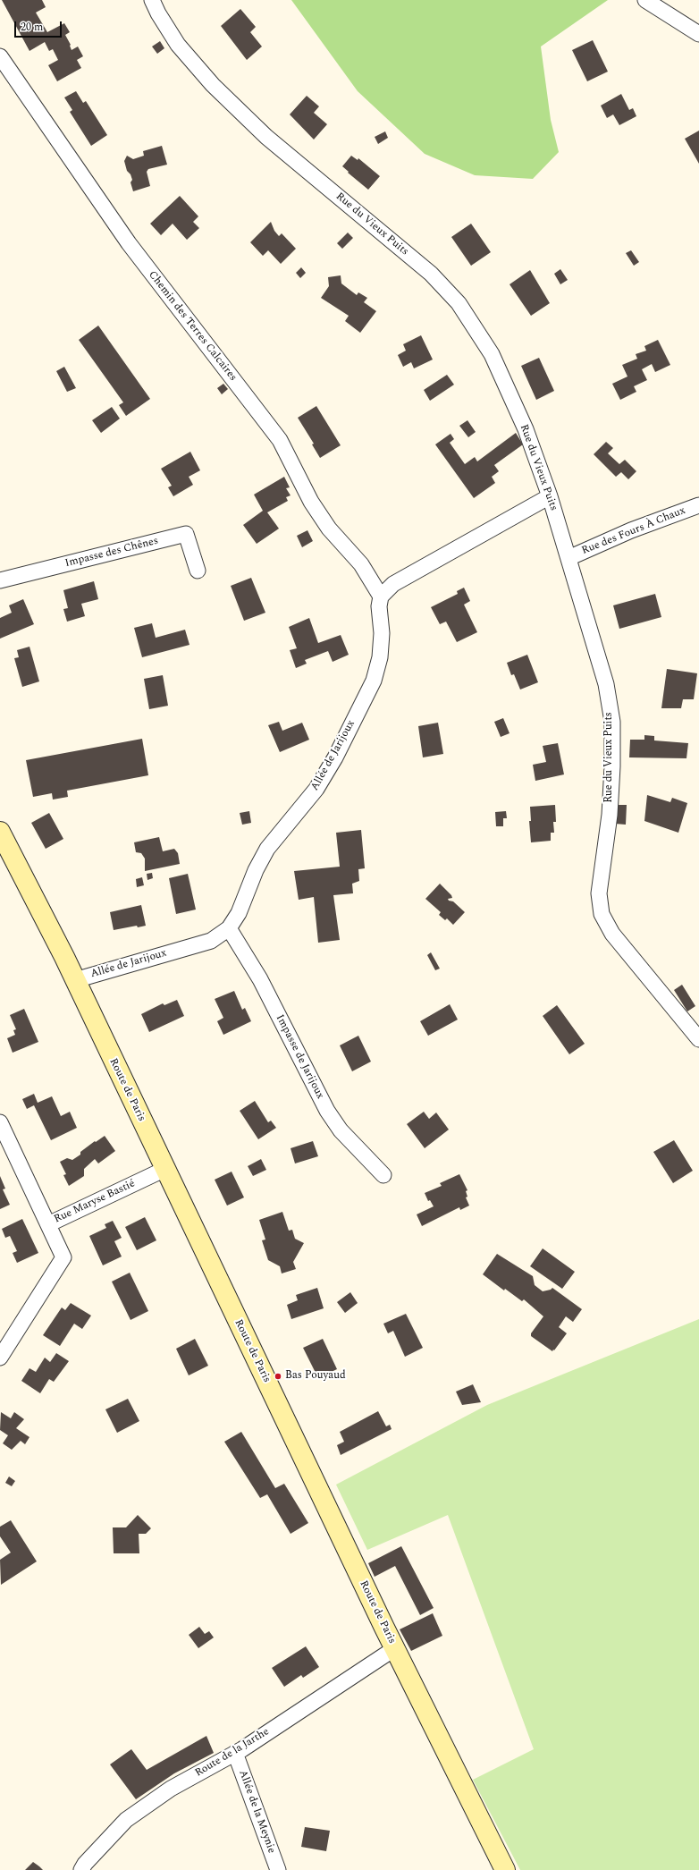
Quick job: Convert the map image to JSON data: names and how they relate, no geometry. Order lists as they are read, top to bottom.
{
  "streets": {
    "main road": ["Route de Paris"],
    "street": [
      "Rue du Vieux Puits",
      "Chemin des Terres Calcaires",
      "Rue des Fours À Chaux",
      "Impasse des Chênes",
      "Allée de Jarijoux",
      "Impasse de Jarijoux",
      "Rue Maryse Bastié",
      "Route de la Jarthe",
      "Allée de la Meynie"
    ]
  },
  "crossings": [
    ["Rue du Vieux Puits", "Rue des Fours À Chaux"],
    ["Chemin des Terres Calcaires", "Allée de Jarijoux"],
    ["Allée de Jarijoux", "Impasse de Jarijoux"],
    ["Allée de Jarijoux", "Route de Paris"],
    ["Route de Paris", "Rue Maryse Bastié"],
    ["Route de Paris", "Route de la Jarthe"],
    ["Route de la Jarthe", "Allée de la Meynie"]
  ],
  "places": ["Bas Pouyaud"],
  "scale_bar": "20 m"
}
